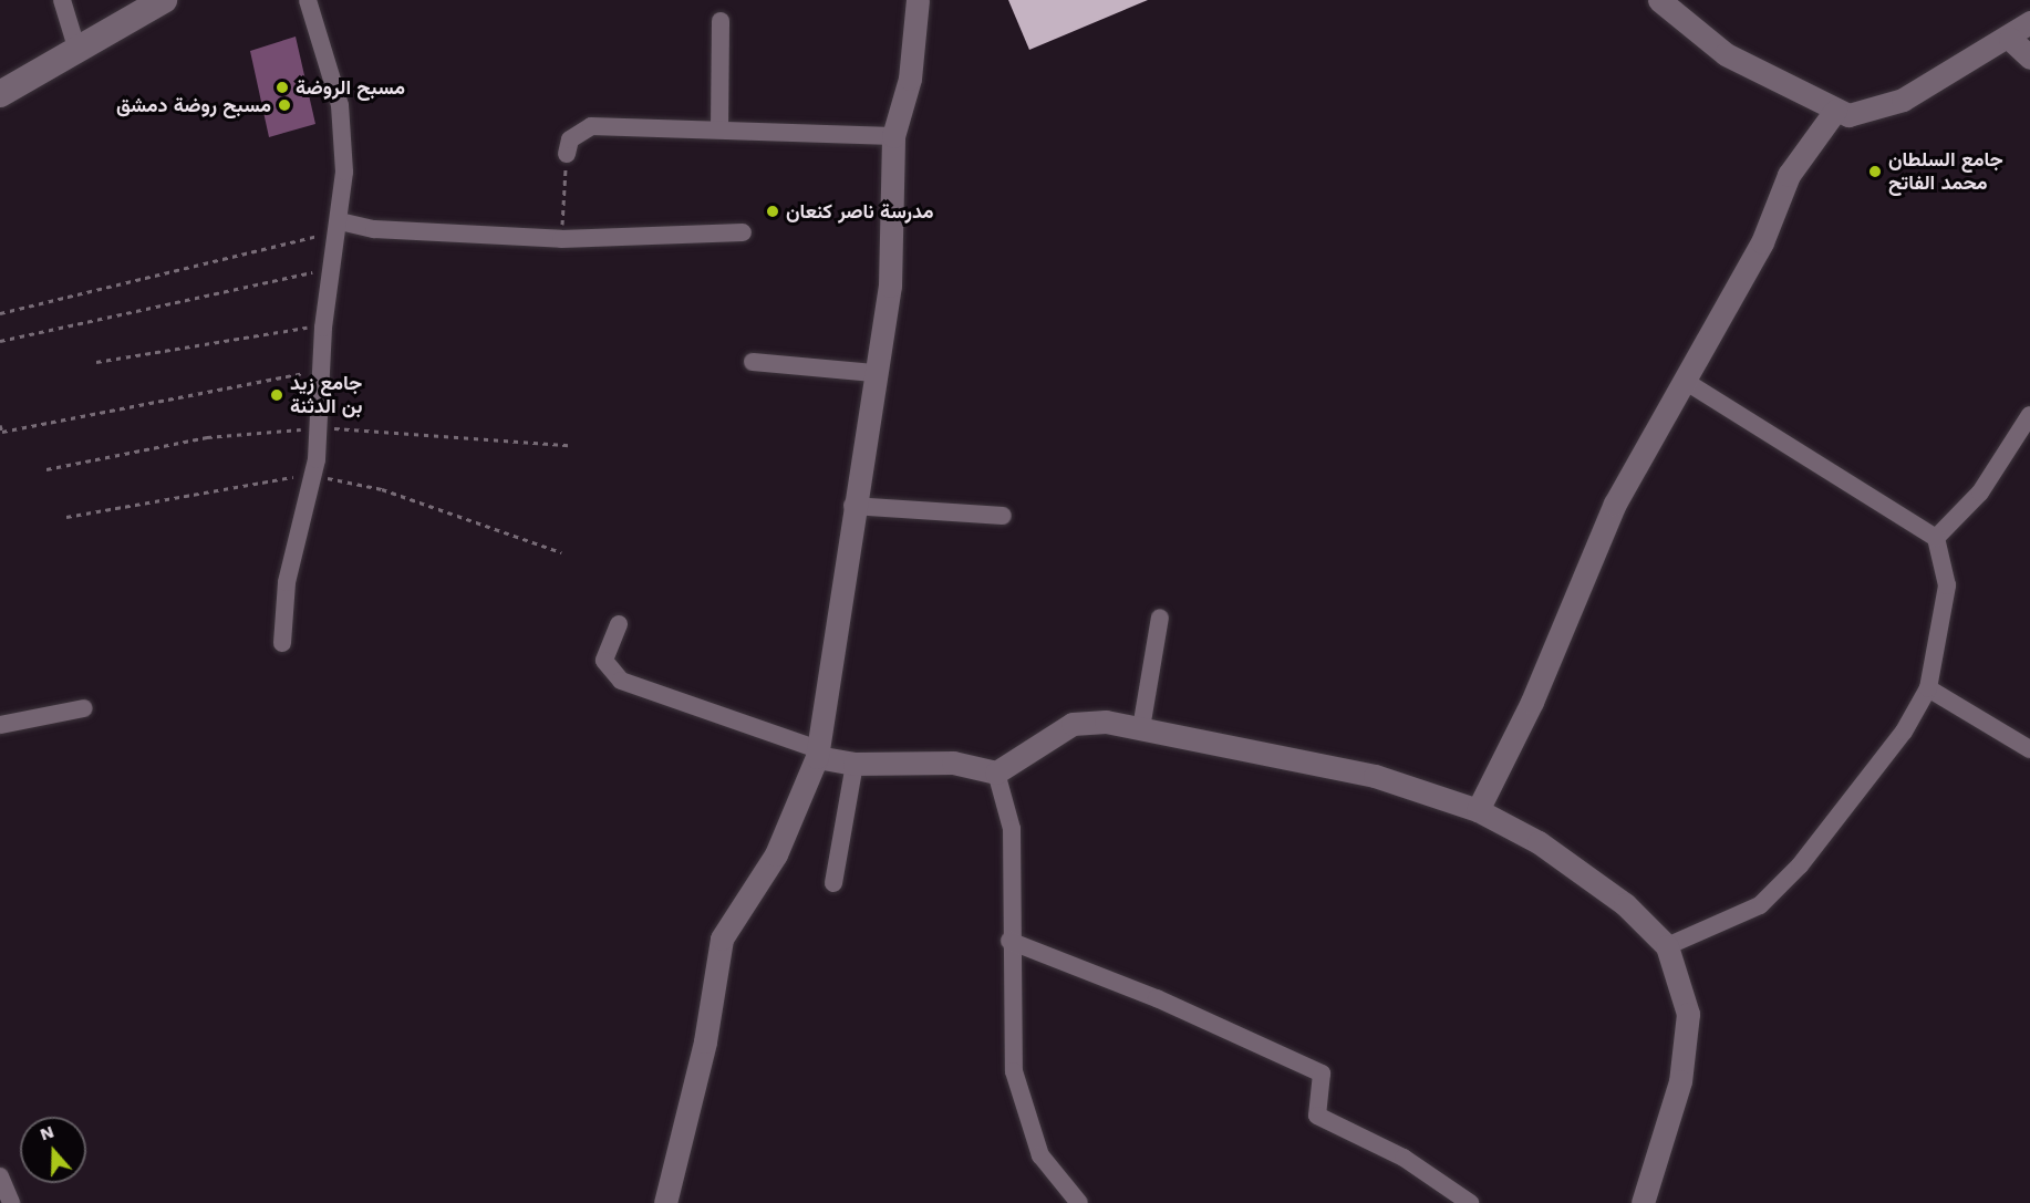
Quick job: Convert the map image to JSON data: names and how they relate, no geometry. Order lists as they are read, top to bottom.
{
  "places": [
    "مسبح الروضة",
    "مسبح روضة دمشق",
    "جامع السلطان محمد الفاتح",
    "مدرسة ناصر كنعان",
    "جامع زيد بن الدثنة"
  ],
  "north": "top"
}
